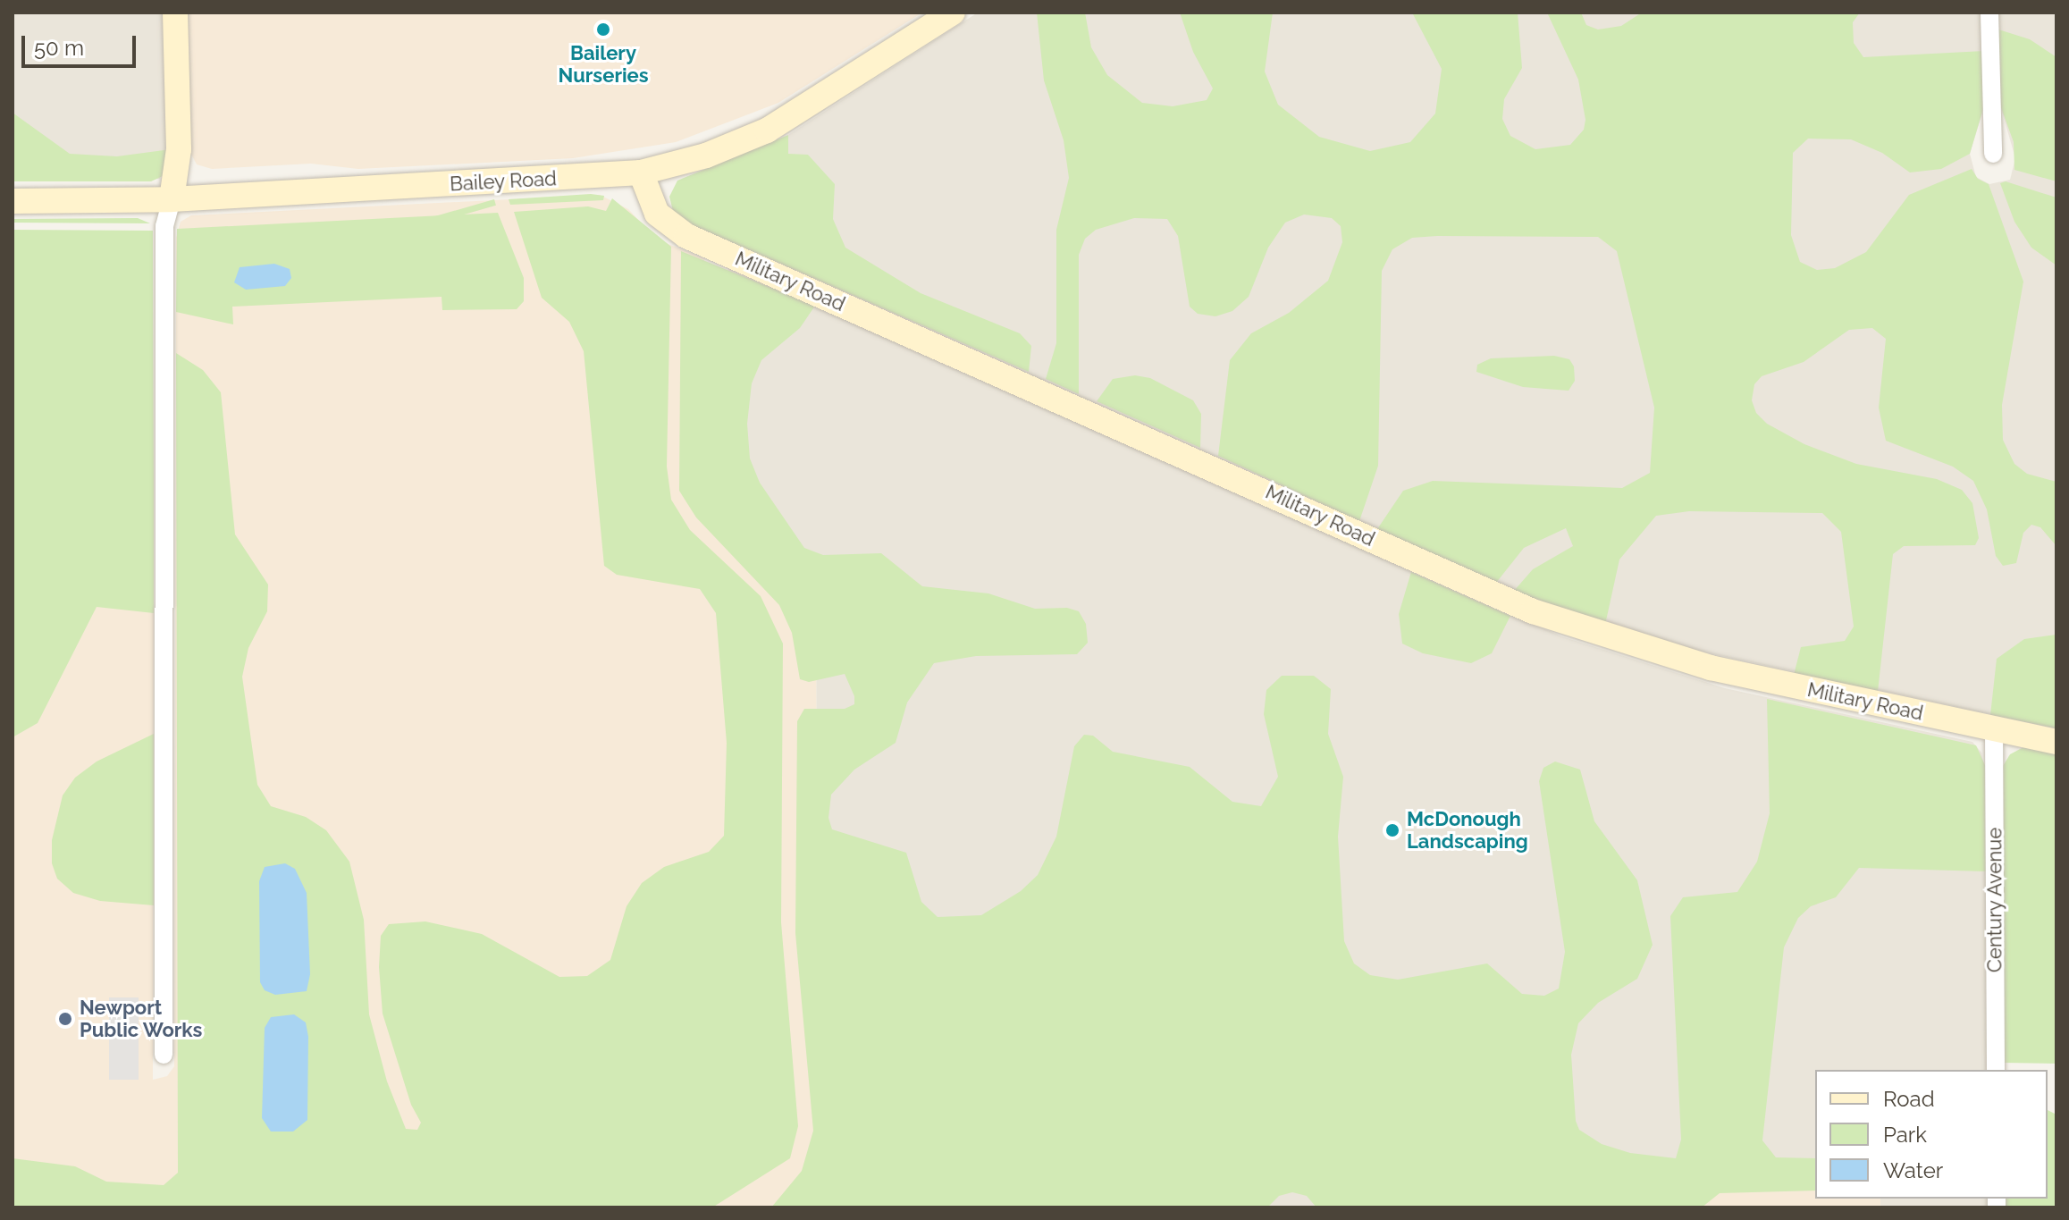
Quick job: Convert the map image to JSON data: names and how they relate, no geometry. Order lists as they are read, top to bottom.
{
  "streets": {
    "street": ["Bailey Road", "Military Road", "Century Avenue"]
  },
  "crossings": [
    ["Bailey Road", "Military Road"],
    ["Military Road", "Century Avenue"]
  ],
  "places": ["Bailery Nurseries", "McDonough Landscaping", "Newport Public Works"],
  "legend": ["Road", "Park", "Water"],
  "scale_bar": "50 m"
}
